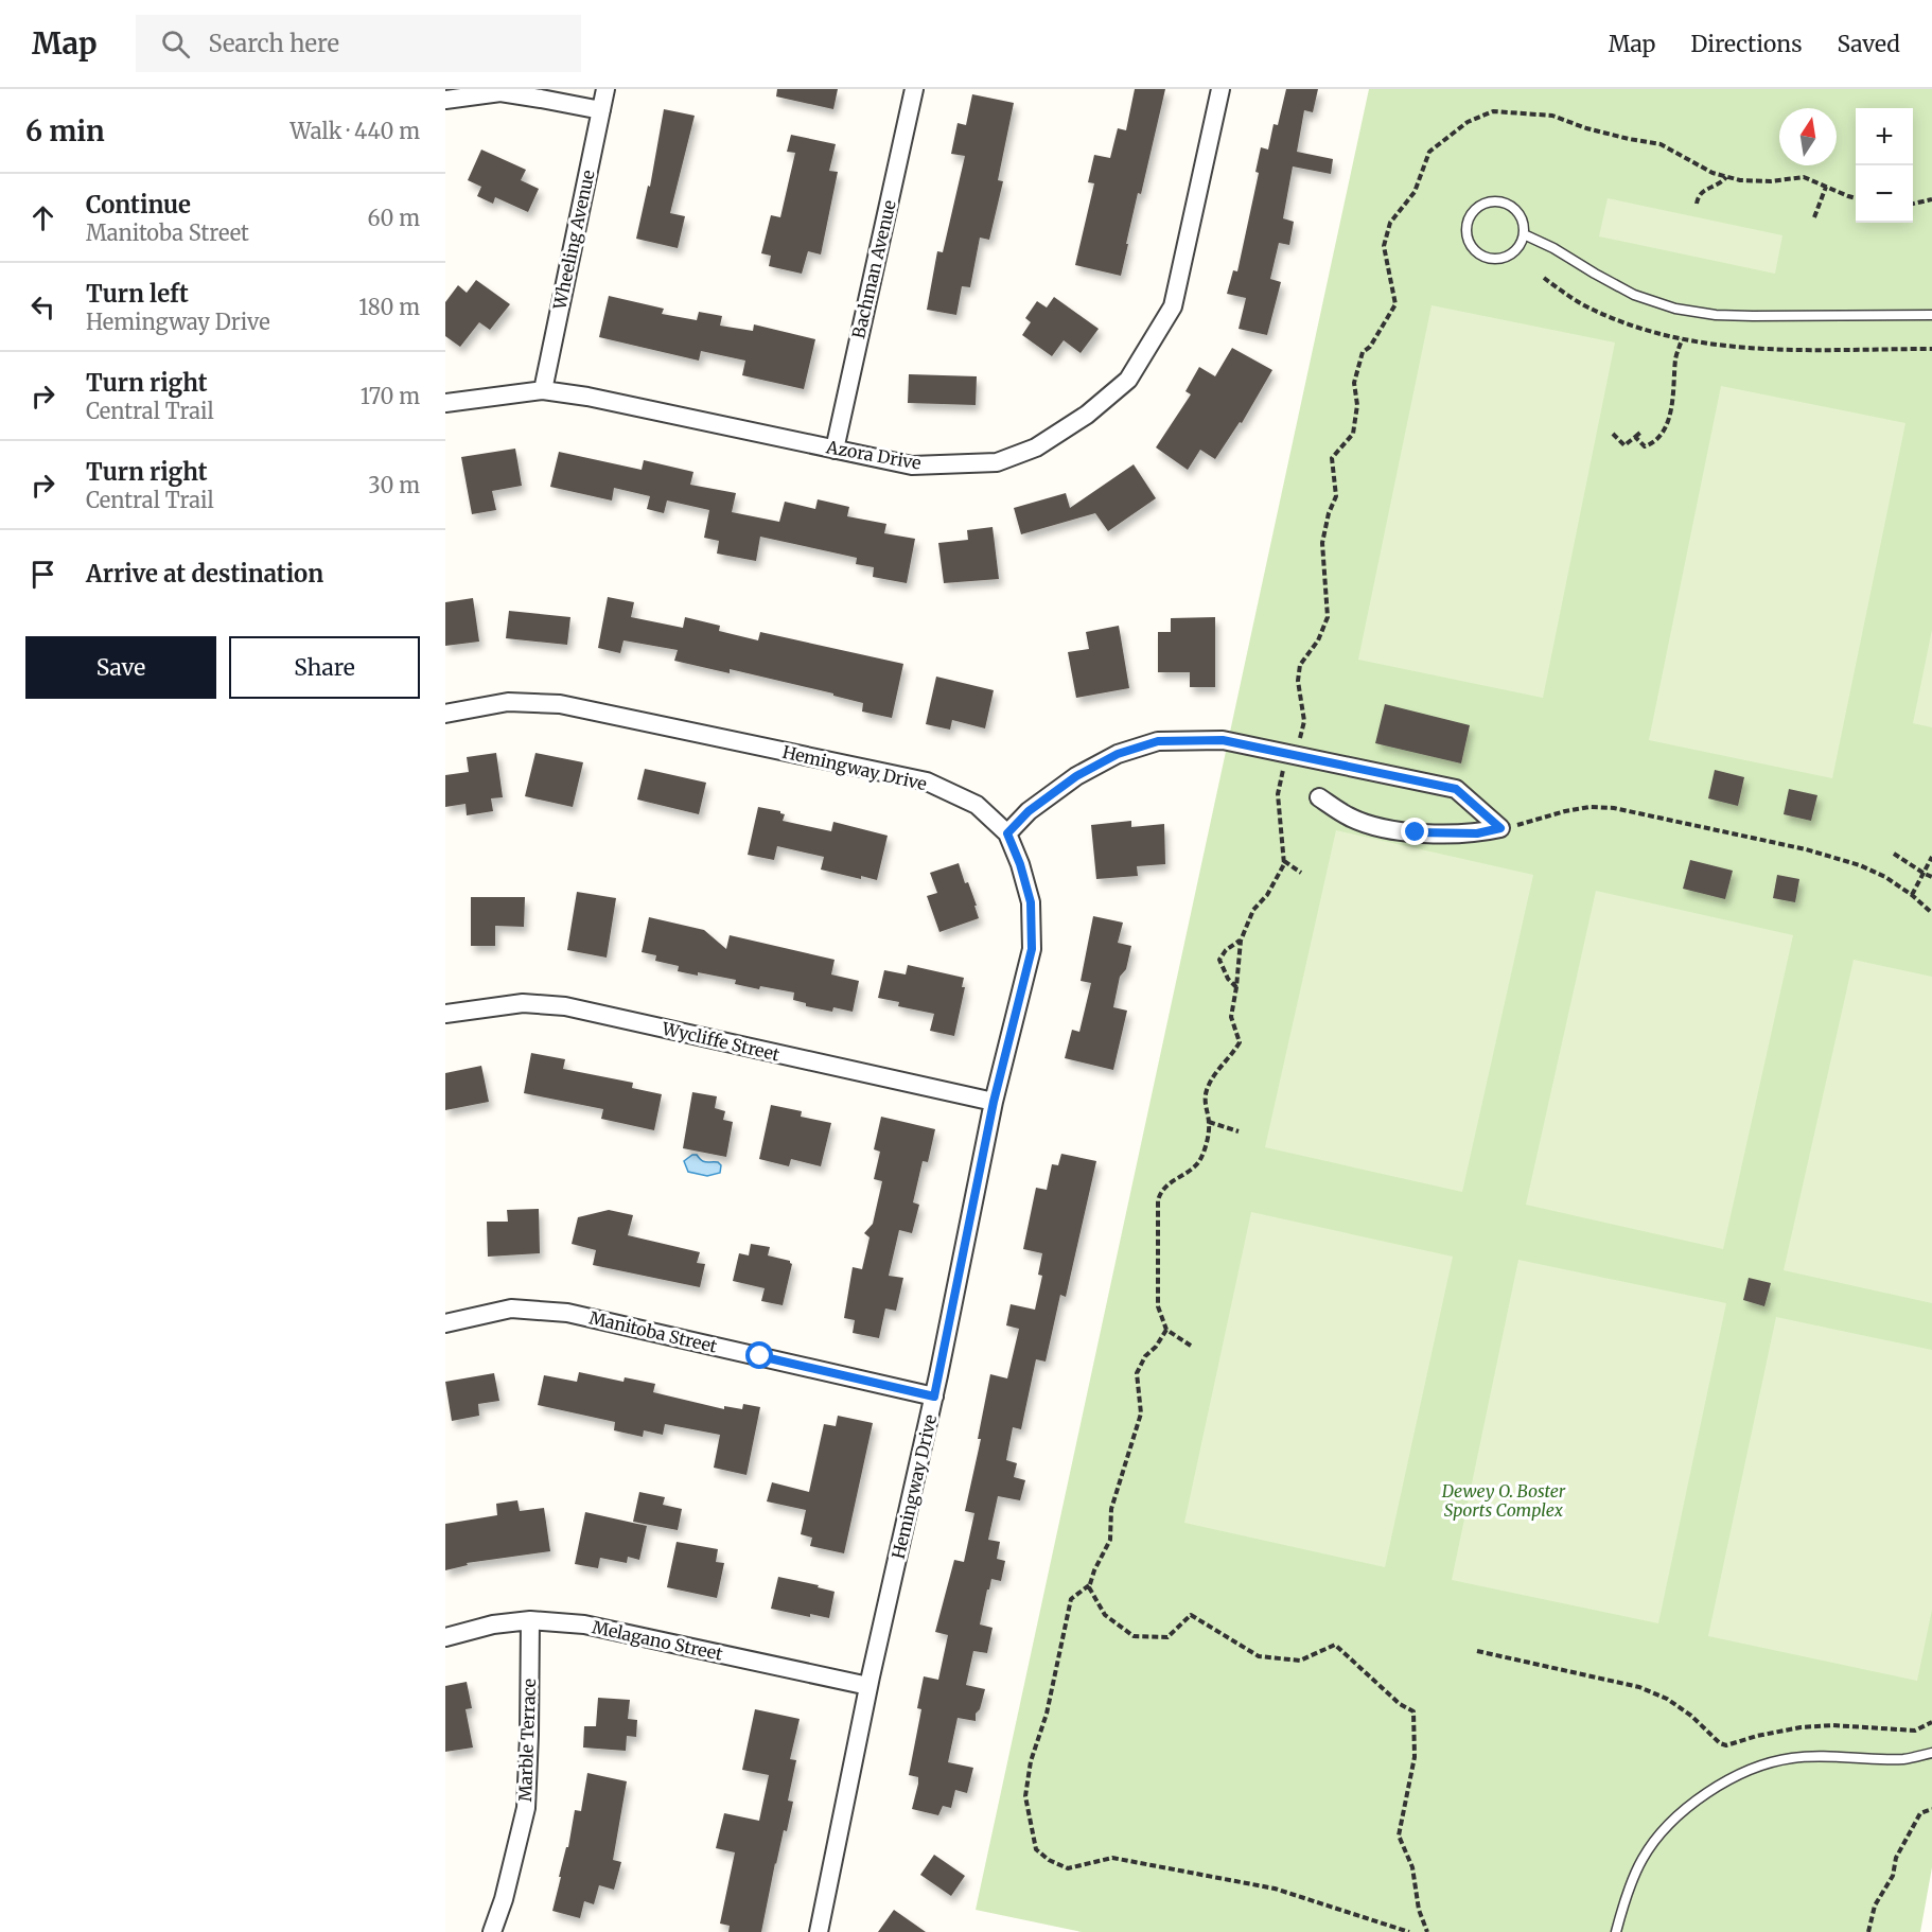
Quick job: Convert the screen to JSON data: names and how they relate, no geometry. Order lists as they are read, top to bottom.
{
  "streets": {
    "street": [
      "Wheeling Avenue",
      "Bachman Avenue",
      "Azora Drive",
      "Hemingway Drive",
      "Wycliffe Street",
      "Manitoba Street",
      "Melagano Street",
      "Marble Terrace"
    ]
  },
  "crossings": [
    ["Wheeling Avenue", "Azora Drive"],
    ["Bachman Avenue", "Azora Drive"],
    ["Hemingway Drive", "Wycliffe Street"],
    ["Hemingway Drive", "Manitoba Street"],
    ["Hemingway Drive", "Melagano Street"],
    ["Melagano Street", "Marble Terrace"]
  ],
  "parks": ["Dewey O. Boster Sports Complex"],
  "north": "top",
  "page": {
    "header": "Map",
    "search": "Search here",
    "nav": ["Map", "Directions", "Saved"],
    "heading": ["6 min", "Walk · 440 m"],
    "map_buttons": ["+", "−"],
    "list": [
      ["Continue", "Manitoba Street", "60 m"],
      ["Turn left", "Hemingway Drive", "180 m"],
      ["Turn right", "Central Trail", "170 m"],
      ["Turn right", "Central Trail", "30 m"],
      "Arrive at destination"
    ],
    "buttons": ["Save", "Share"]
  }
}
